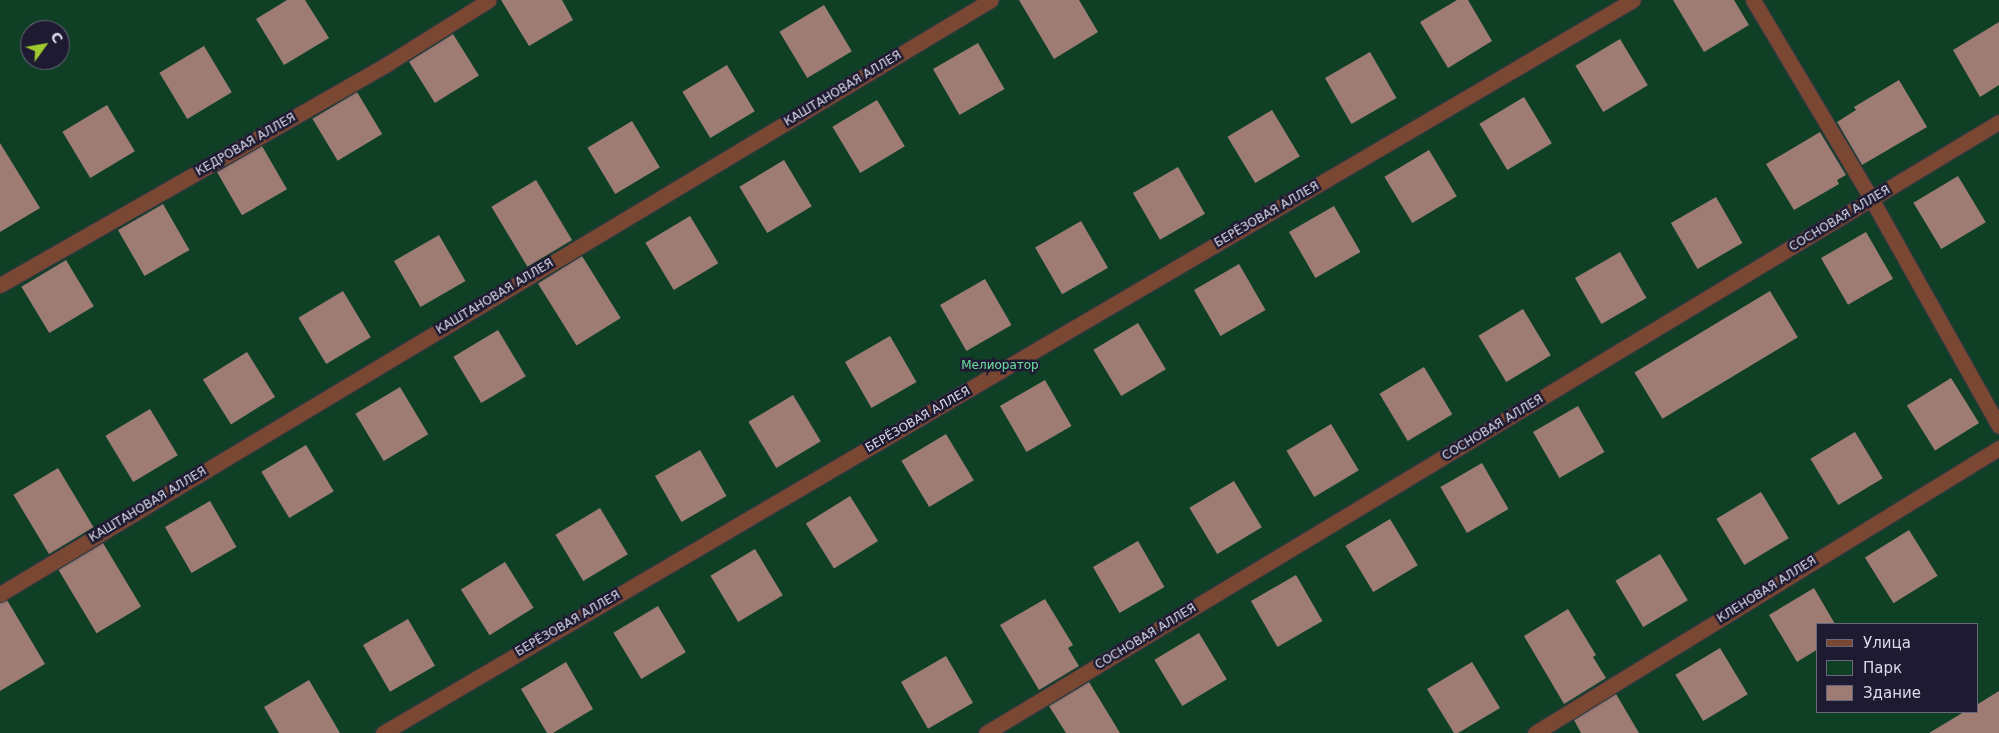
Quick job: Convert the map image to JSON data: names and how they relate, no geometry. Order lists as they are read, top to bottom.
{
  "streets": {
    "street": [
      "КАШТАНОВАЯ АЛЛЕЯ",
      "КЕДРОВАЯ АЛЛЕЯ",
      "БЕРЁЗОВАЯ АЛЛЕЯ",
      "СОСНОВАЯ АЛЛЕЯ",
      "КЛЕНОВАЯ АЛЛЕЯ"
    ]
  },
  "parks": ["Мелиоратор"],
  "legend": ["Улица", "Парк", "Здание"],
  "north": "top right"
}
